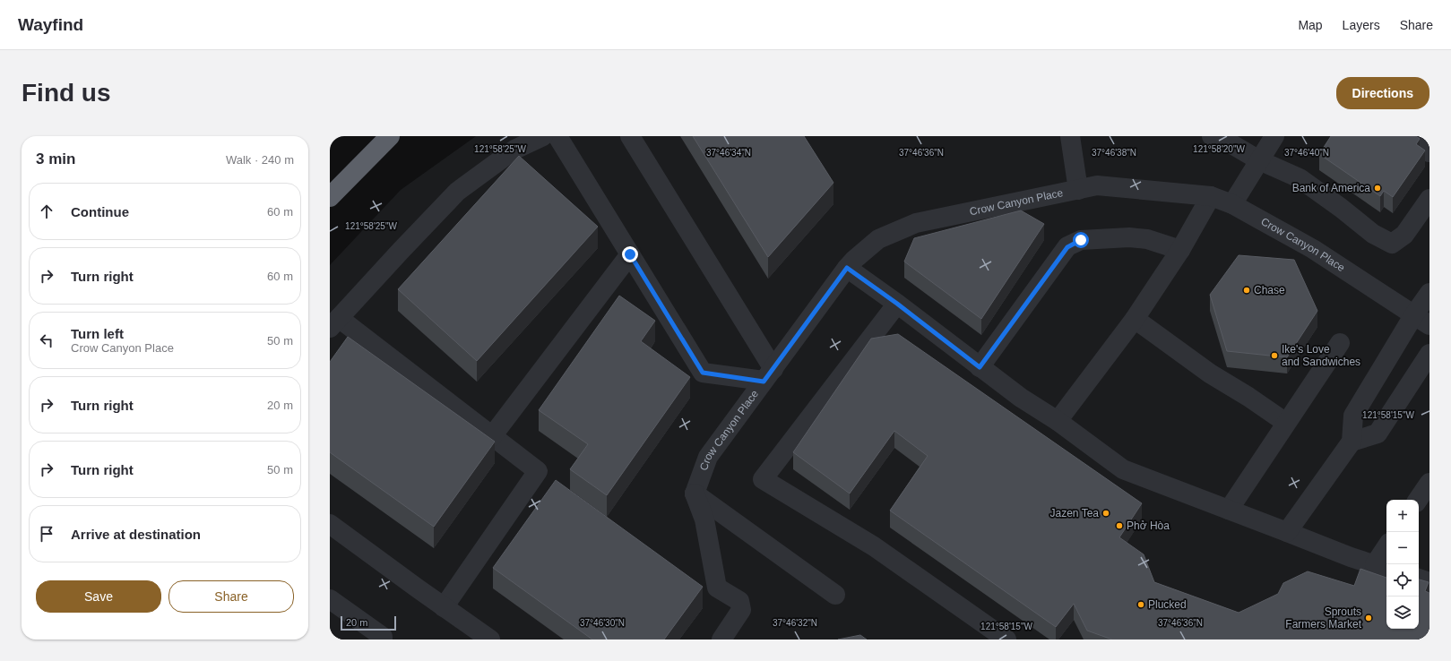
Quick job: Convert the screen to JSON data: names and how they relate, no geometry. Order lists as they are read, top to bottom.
{
  "streets": {
    "street": ["Crow Canyon Place"]
  },
  "places": [
    "Bank of America",
    "Chase",
    "Ike's Love and Sandwiches",
    "Jazen Tea",
    "Phở Hòa",
    "Plucked",
    "Sprouts Farmers Market"
  ],
  "scale_bar": "20 m",
  "page": {
    "header": "Wayfind",
    "nav": ["Map", "Layers", "Share"],
    "buttons": [
      "Directions",
      ["Save", "Share"]
    ],
    "title": "Find us",
    "heading": ["3 min", "Walk · 240 m"],
    "list": [
      ["Continue", "60 m"],
      ["Turn right", "60 m"],
      ["Turn left", "Crow Canyon Place", "50 m"],
      ["Turn right", "20 m"],
      ["Turn right", "50 m"],
      "Arrive at destination"
    ],
    "map_buttons": ["+", "−"],
    "scale": "20 m"
  },
  "coordinates": [
    "121°58'20\"W",
    "121°58'25\"W",
    "37°46'34\"N",
    "37°46'36\"N",
    "37°46'38\"N",
    "37°46'40\"N",
    "121°58'15\"W",
    "37°46'30\"N",
    "37°46'32\"N"
  ]
}
